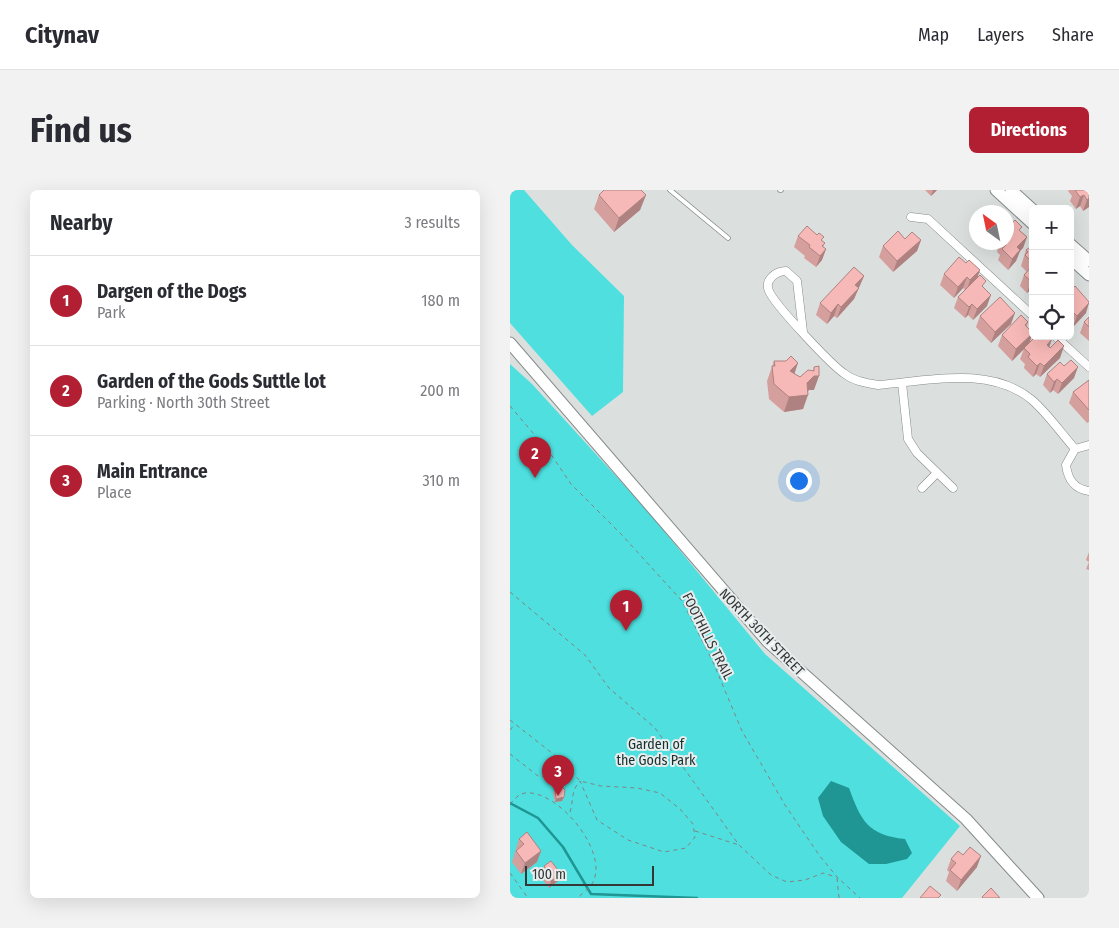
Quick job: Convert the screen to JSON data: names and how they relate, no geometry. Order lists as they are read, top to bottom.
{
  "streets": {
    "main road": ["NORTH 30TH STREET"],
    "path": ["FOOTHILLS TRAIL"]
  },
  "parks": ["Garden of the Gods Park"],
  "scale_bar": "100 m",
  "north": "top left",
  "page": {
    "header": "Citynav",
    "nav": ["Map", "Layers", "Share"],
    "buttons": "Directions",
    "title": "Find us",
    "heading": ["Nearby", "3 results"],
    "map_buttons": ["+", "−"],
    "list": [
      {
        "mark": "1",
        "name": "Dargen of the Dogs",
        "note": "Park",
        "value": "180 m"
      },
      {
        "mark": "2",
        "name": "Garden of the Gods Suttle lot",
        "note": "Parking · North 30th Street",
        "value": "200 m"
      },
      {
        "mark": "3",
        "name": "Main Entrance",
        "note": "Place",
        "value": "310 m"
      }
    ],
    "pins": ["2", "1", "3"],
    "scale": "100 m"
  }
}
